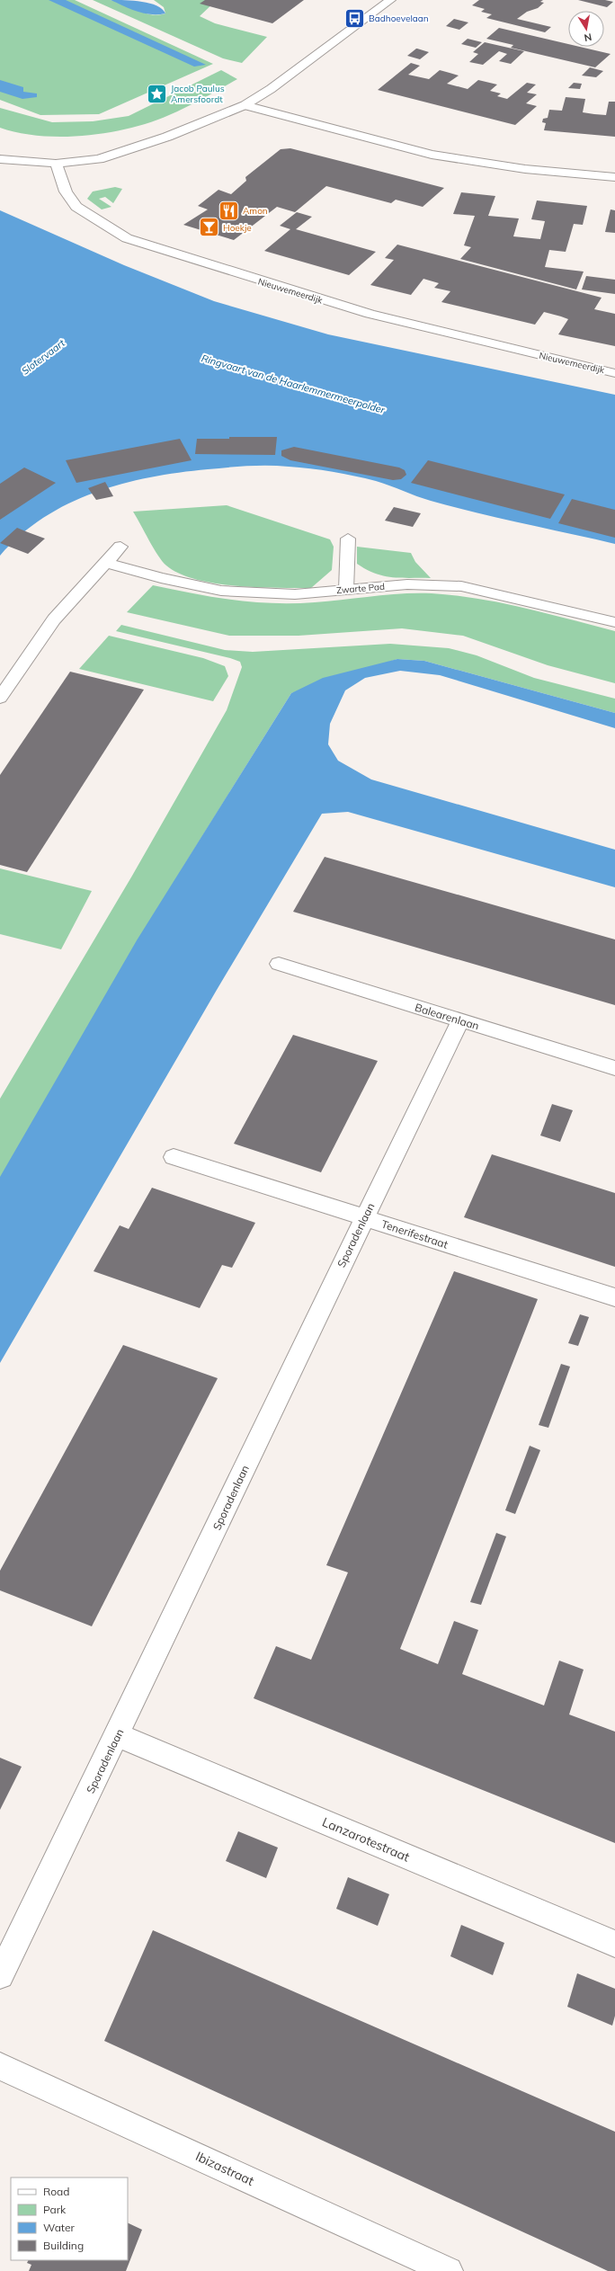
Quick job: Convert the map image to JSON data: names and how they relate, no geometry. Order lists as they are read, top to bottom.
{
  "streets": {
    "street": [
      "Nieuwemeerdijk",
      "Zwarte Pad",
      "Balearenlaan",
      "Tenerifestraat",
      "Sporadenlaan",
      "Lanzarotestraat",
      "Ibizastraat"
    ]
  },
  "crossings": [
    ["Balearenlaan", "Sporadenlaan"],
    ["Tenerifestraat", "Sporadenlaan"],
    ["Sporadenlaan", "Lanzarotestraat"]
  ],
  "water": ["Slotervaart", "Ringvaart van de Haarlemmermeerpolder"],
  "places": {
    "bus stop": ["Badhoevelaan"],
    "place": ["Jacob Paulus Amersfoordt"],
    "restaurant": ["Amon"],
    "bar": ["Hoekje"]
  },
  "legend": [
    "Road",
    "Park",
    "Water",
    "Building"
  ],
  "north": "bottom"
}
